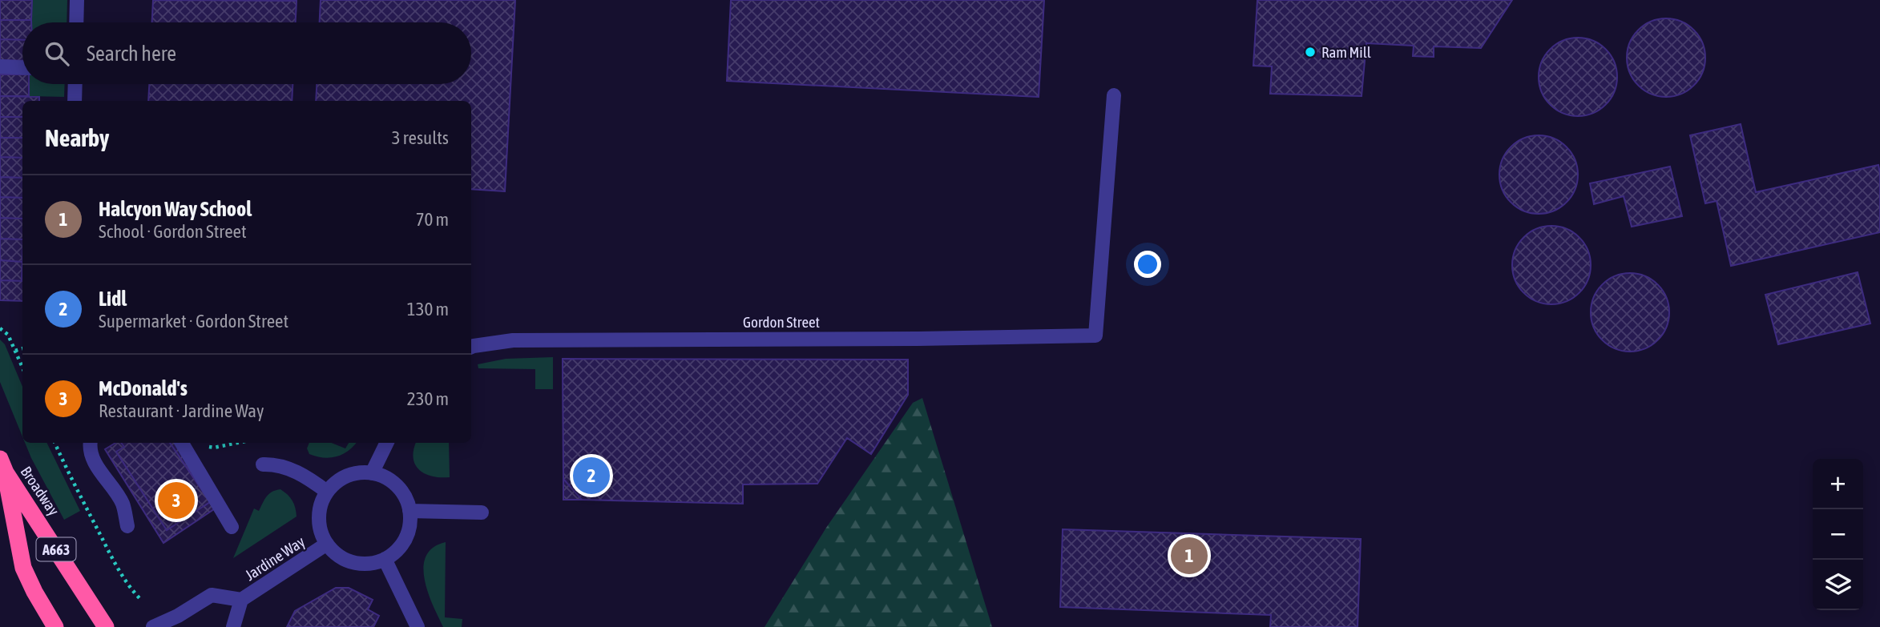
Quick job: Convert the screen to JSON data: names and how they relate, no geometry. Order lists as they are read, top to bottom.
{
  "streets": {
    "highway": ["Broadway", "A663"],
    "street": ["Gordon Street", "Jardine Way"]
  },
  "places": ["Ram Mill"],
  "page": {
    "search": "Search here",
    "heading": ["Nearby", "3 results"],
    "list": [
      {
        "mark": "1",
        "name": "Halcyon Way School",
        "note": "School · Gordon Street",
        "value": "70 m"
      },
      {
        "mark": "2",
        "name": "Lidl",
        "note": "Supermarket · Gordon Street",
        "value": "130 m"
      },
      {
        "mark": "3",
        "name": "McDonald's",
        "note": "Restaurant · Jardine Way",
        "value": "230 m"
      }
    ],
    "pins": ["2", "3", "1"],
    "map_buttons": ["+", "−"]
  }
}
